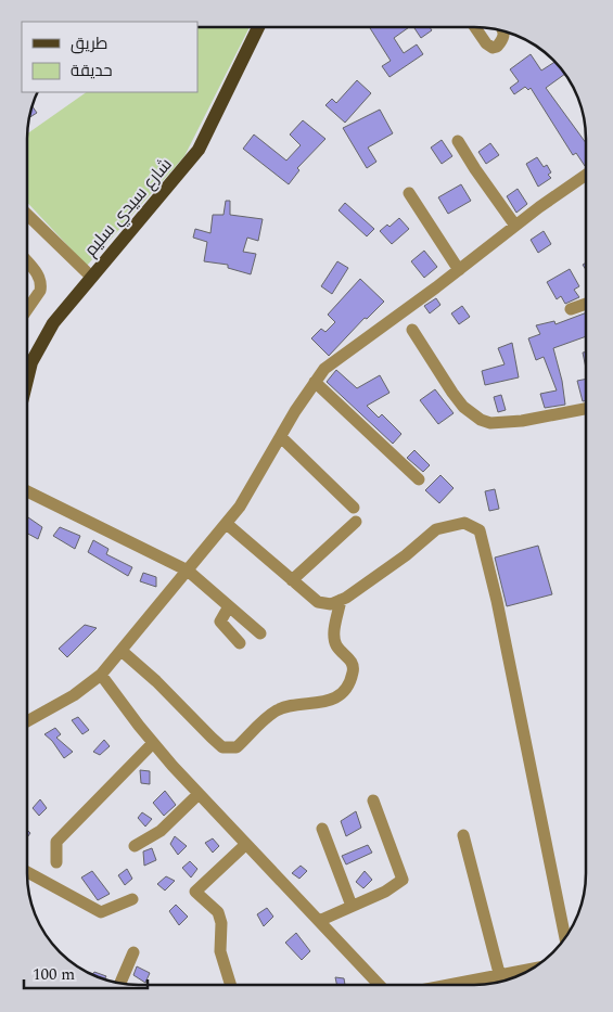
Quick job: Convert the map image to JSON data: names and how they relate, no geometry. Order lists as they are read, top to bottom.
{
  "streets": {
    "main road": ["شارع سيدي سليم"]
  },
  "legend": ["طريق", "حديقة"],
  "scale_bar": "100 m"
}
